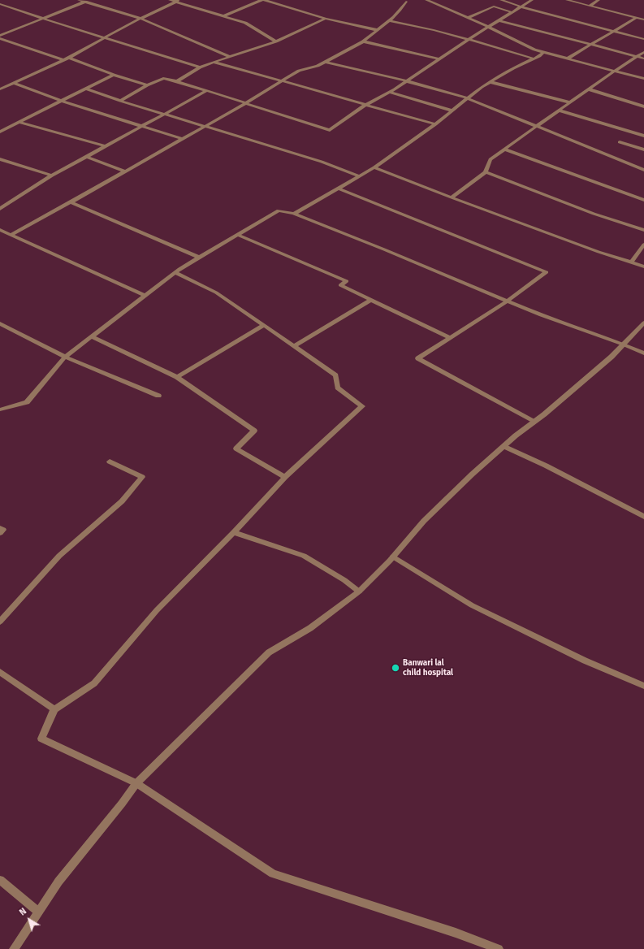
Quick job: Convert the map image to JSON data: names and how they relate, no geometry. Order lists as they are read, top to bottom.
{
  "places": ["Banwari lal child hospital"],
  "north": "top left"
}
